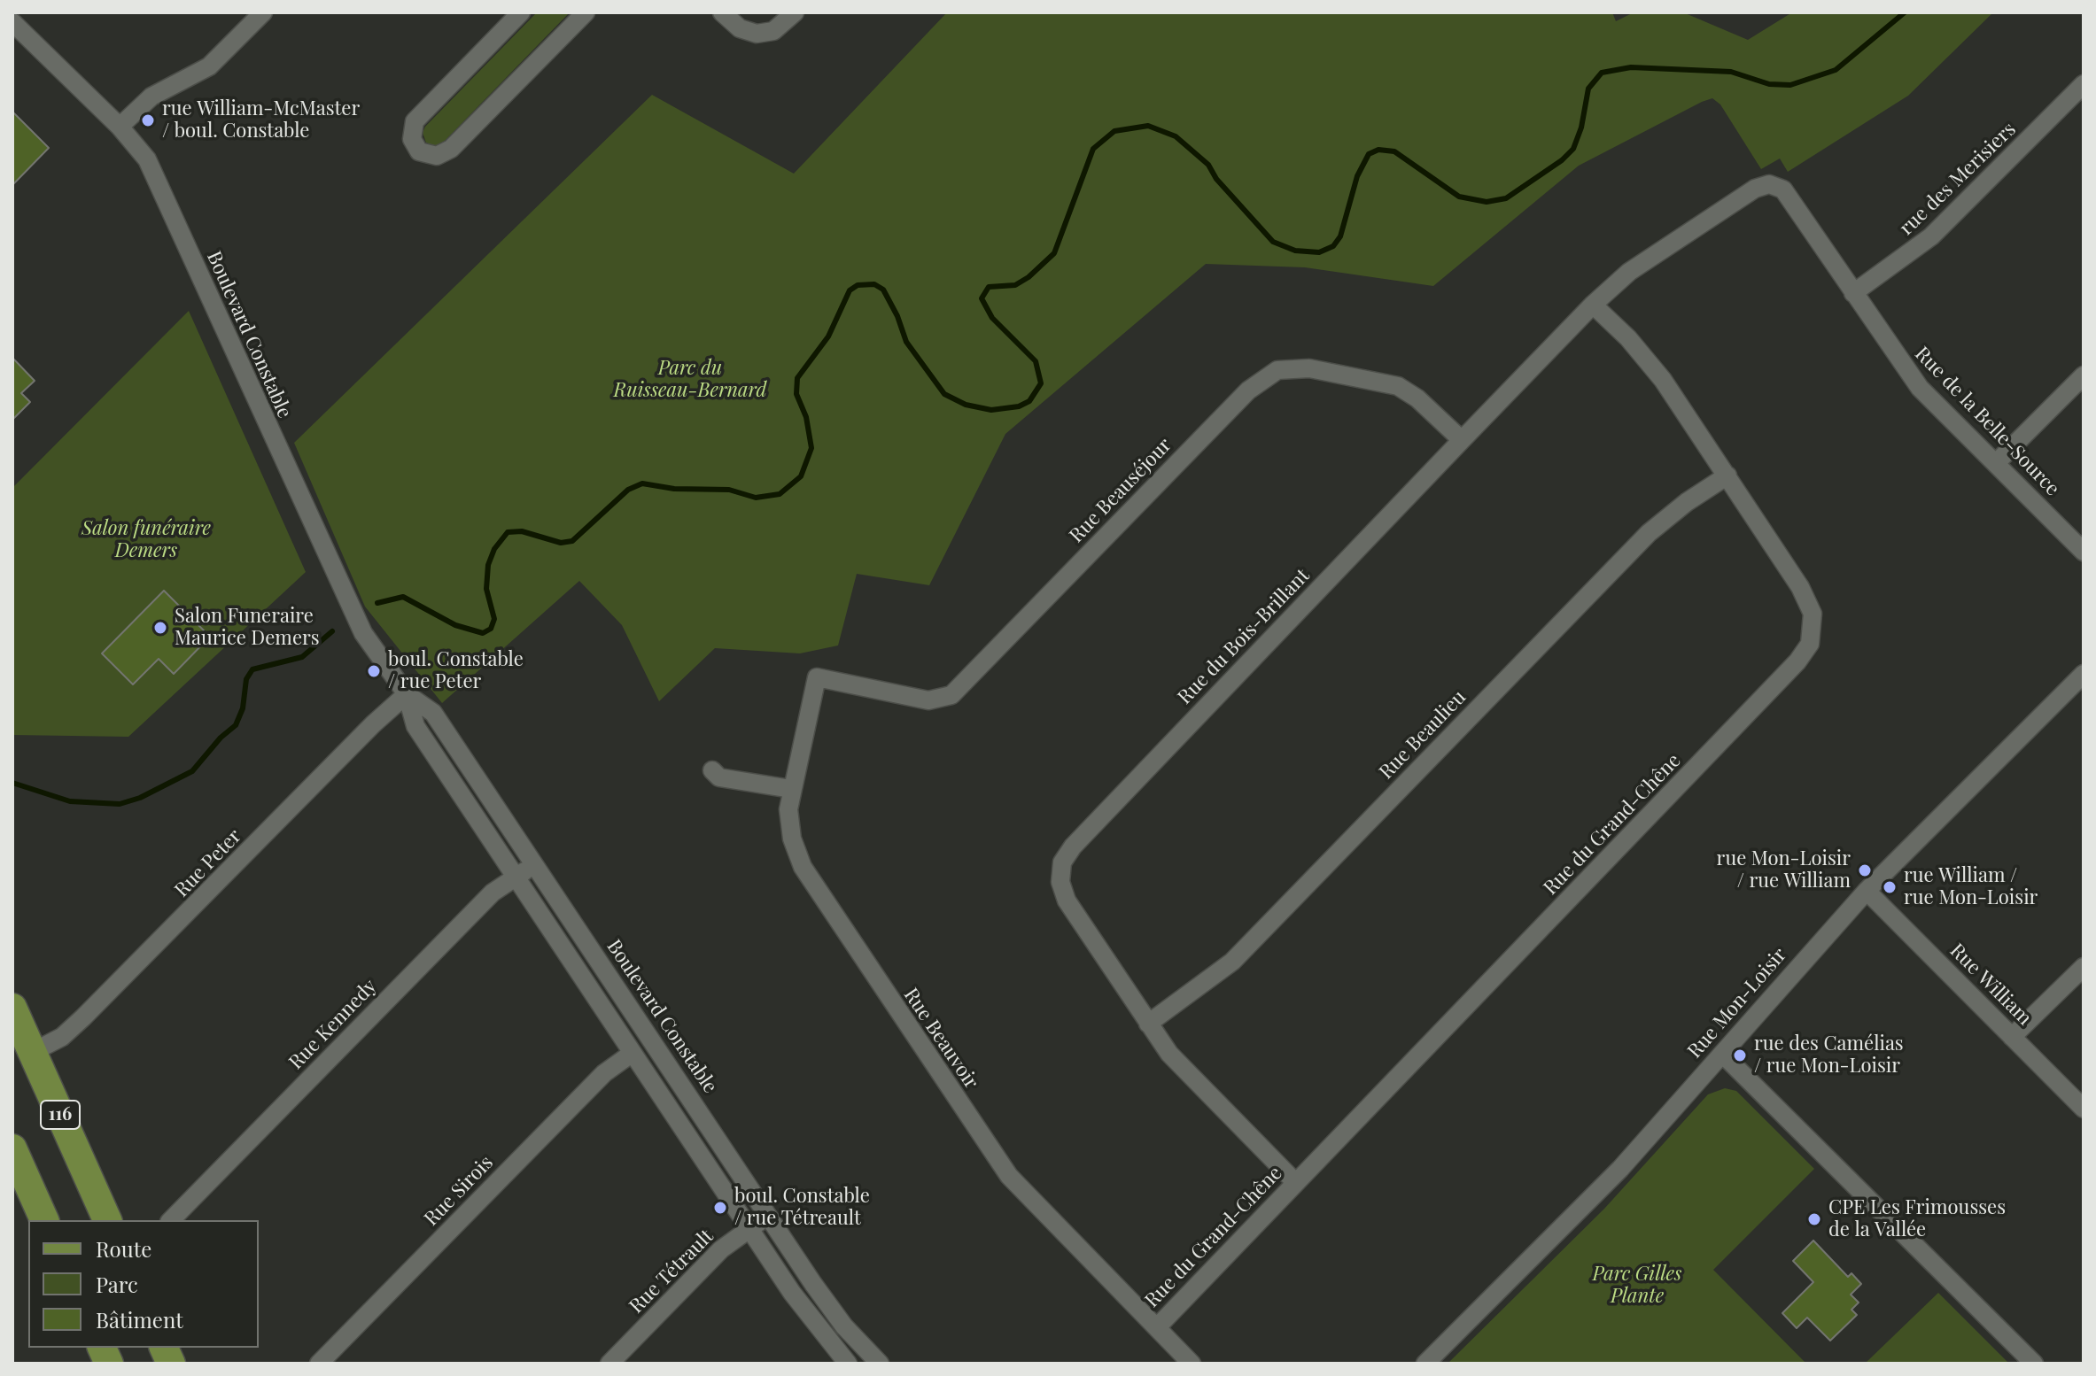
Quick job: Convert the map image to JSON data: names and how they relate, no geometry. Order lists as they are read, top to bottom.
{
  "streets": {
    "main road": ["116"],
    "street": [
      "rue des Merisiers",
      "Boulevard Constable",
      "Rue de la Belle-Source",
      "Rue Beauséjour",
      "Rue du Bois-Brillant",
      "Rue Beaulieu",
      "Rue du Grand-Chêne",
      "Rue Peter",
      "Rue William",
      "Rue Mon-Loisir",
      "Rue Kennedy",
      "Rue Beauvoir",
      "Rue Sirois",
      "Rue Tétrault"
    ]
  },
  "crossings": [
    ["rue des Merisiers", "Rue de la Belle-Source"],
    ["Boulevard Constable", "Rue Peter"],
    ["Boulevard Constable", "Rue Kennedy"],
    ["Boulevard Constable", "Rue Sirois"],
    ["Boulevard Constable", "Rue Tétrault"],
    ["Rue de la Belle-Source", "Rue du Bois-Brillant"],
    ["Rue Beauséjour", "Rue du Bois-Brillant"],
    ["Rue Beauséjour", "Rue Beauvoir"],
    ["Rue du Bois-Brillant", "Rue Beaulieu"],
    ["Rue du Bois-Brillant", "Rue du Grand-Chêne"],
    ["Rue Beaulieu", "Rue du Grand-Chêne"],
    ["Rue du Grand-Chêne", "Rue Beauvoir"],
    ["Rue Peter", "116"],
    ["Rue William", "Rue Mon-Loisir"]
  ],
  "parks": ["Parc du Ruisseau-Bernard", "Salon funéraire Demers", "Parc Gilles Plante"],
  "places": [
    "rue William-McMaster / boul. Constable",
    "Salon Funeraire Maurice Demers",
    "boul. Constable / rue Peter",
    "rue Mon-Loisir / rue William",
    "rue William / rue Mon-Loisir",
    "rue des Camélias / rue Mon-Loisir",
    "boul. Constable / rue Tétreault",
    "CPE Les Frimousses de la Vallée"
  ],
  "legend": ["Route", "Parc", "Bâtiment"]
}
